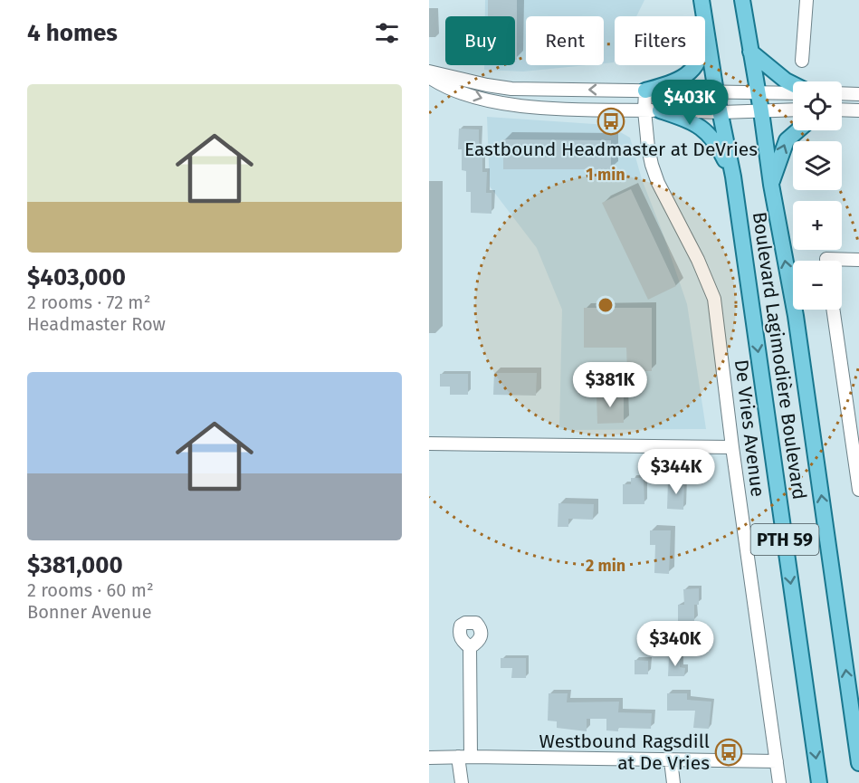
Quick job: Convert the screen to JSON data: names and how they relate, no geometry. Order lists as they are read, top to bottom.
{
  "streets": {
    "main road": ["Boulevard Lagimodière Boulevard", "PTH 59"],
    "street": ["De Vries Avenue"]
  },
  "places": {
    "bus stop": ["Eastbound Headmaster at DeVries", "Westbound Ragsdill at De Vries"]
  },
  "page": {
    "heading": "4 homes",
    "chip": ["Buy", "Rent", "Filters"],
    "list": [
      {
        "name": "$403,000",
        "note": "2 rooms · 72 m² · Headmaster Row"
      },
      {
        "name": "$381,000",
        "note": "2 rooms · 60 m² · Bonner Avenue"
      }
    ],
    "price": [
      "$403K",
      "$381K",
      "$344K",
      "$340K"
    ],
    "map_buttons": ["+", "−"]
  },
  "rings": ["1 min", "2 min"]
}
